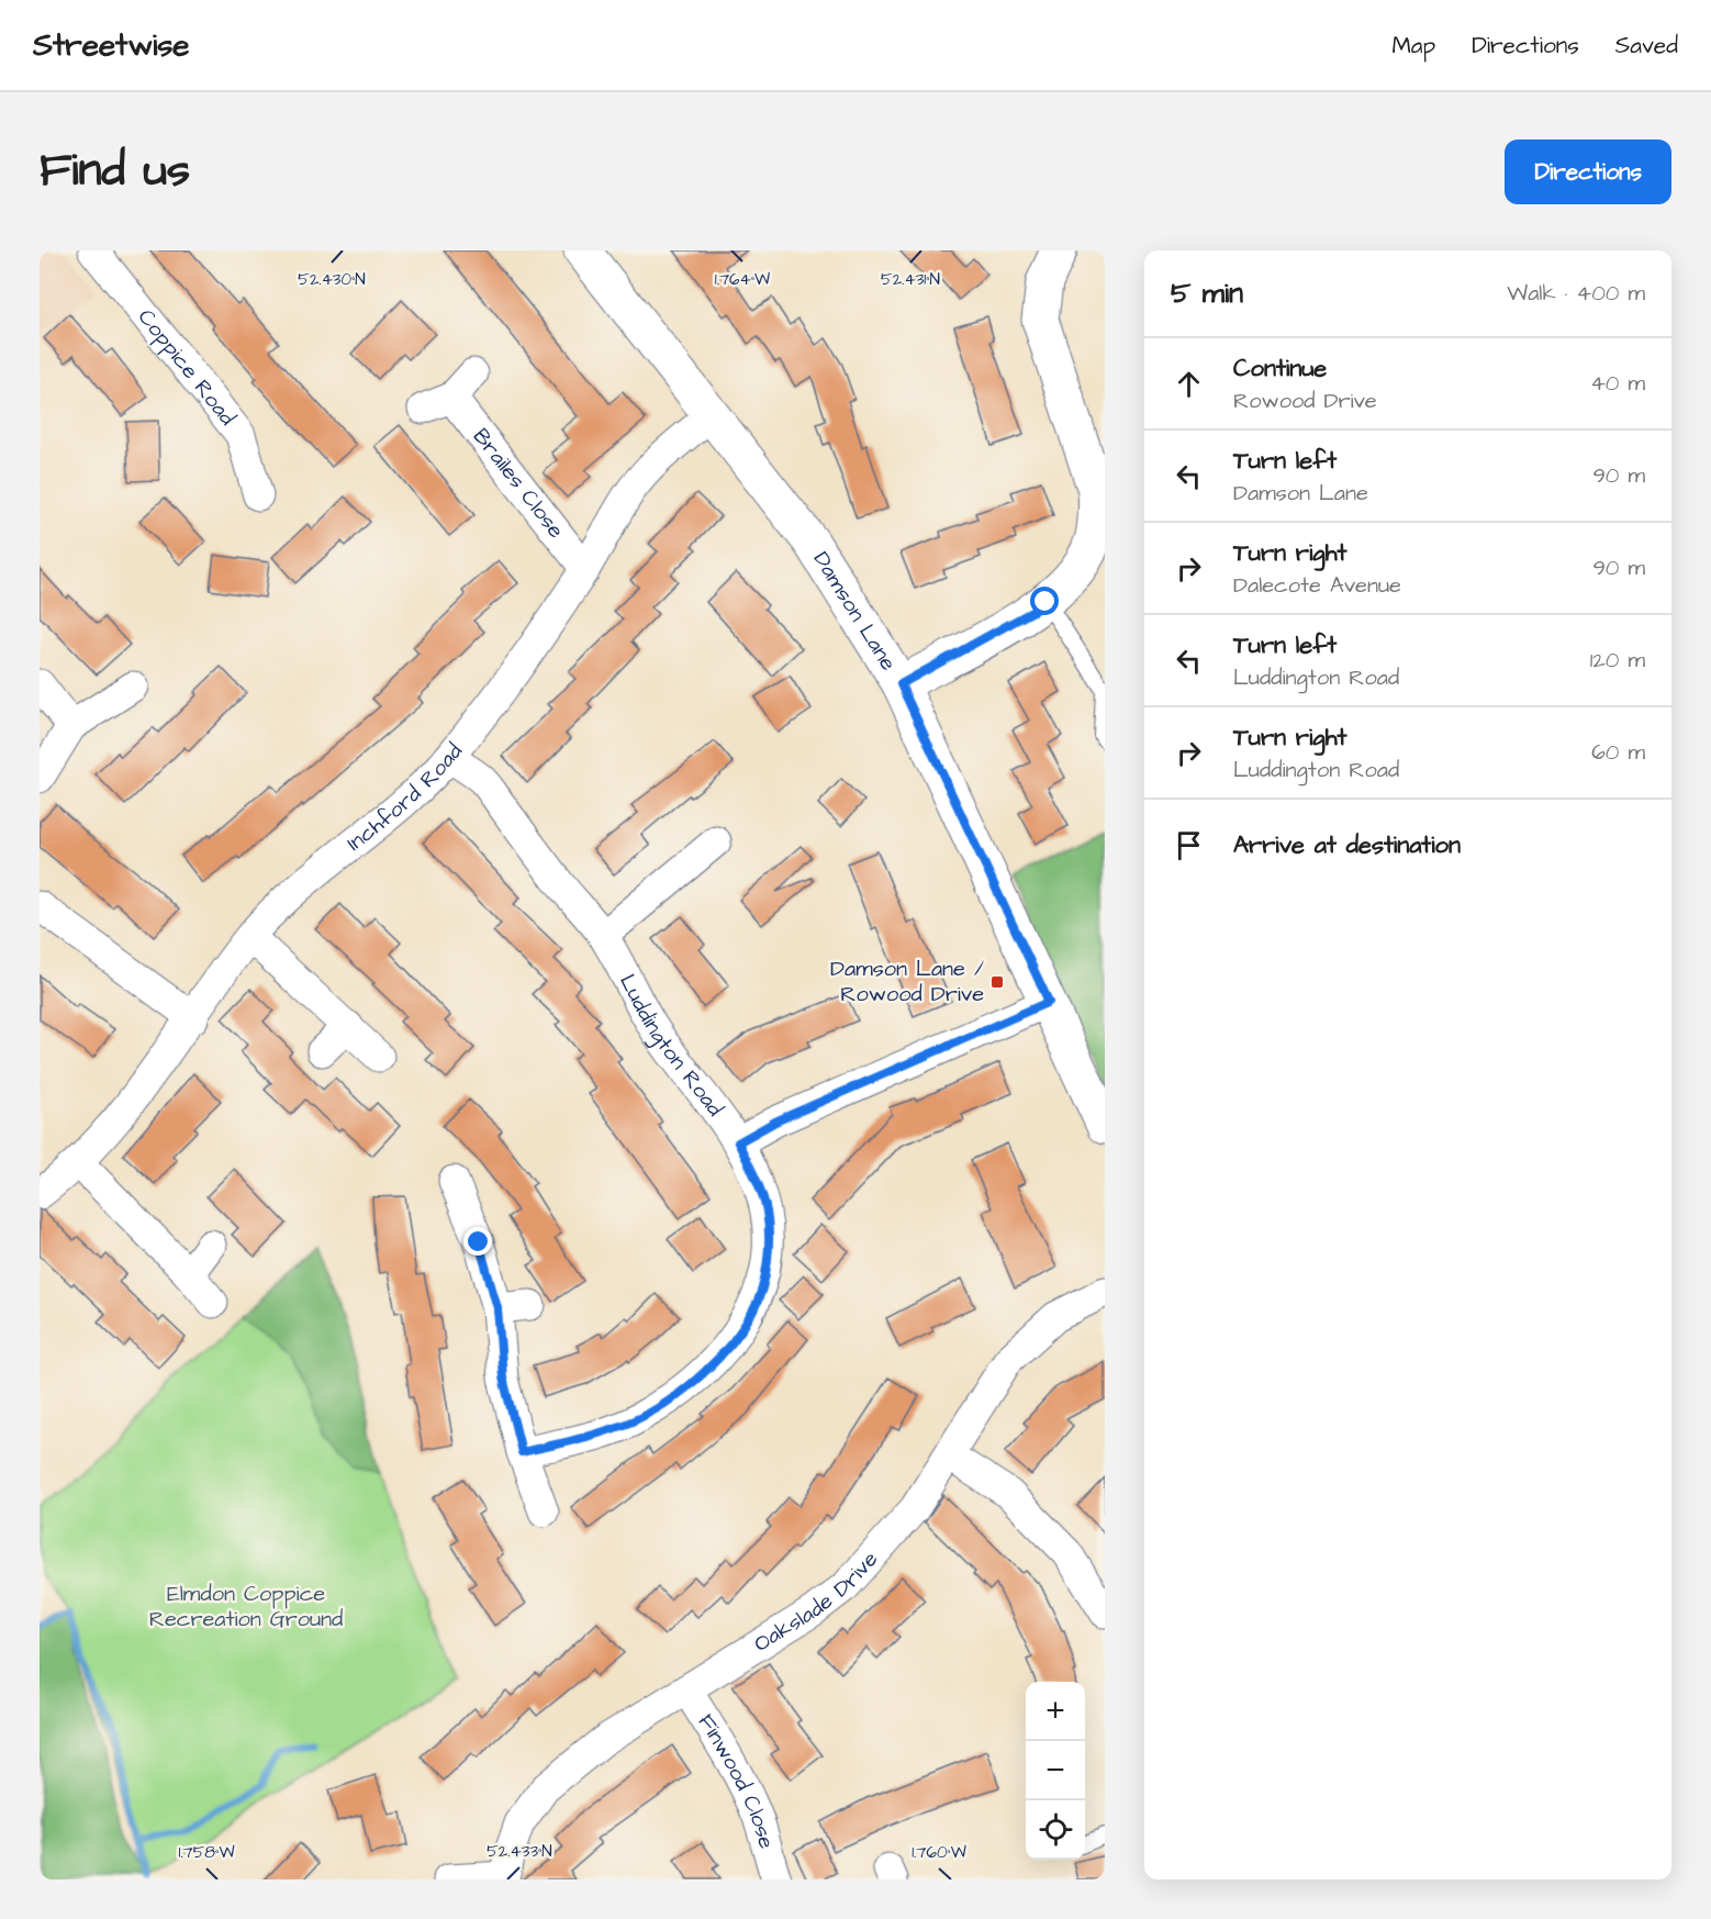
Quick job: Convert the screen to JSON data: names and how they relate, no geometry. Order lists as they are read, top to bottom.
{
  "streets": {
    "street": [
      "Coppice Road",
      "Brailes Close",
      "Damson Lane",
      "Inchford Road",
      "Luddington Road",
      "Oakslade Drive",
      "Finwood Close"
    ]
  },
  "crossings": [
    ["Brailes Close", "Inchford Road"],
    ["Damson Lane", "Inchford Road"],
    ["Inchford Road", "Luddington Road"],
    ["Oakslade Drive", "Finwood Close"]
  ],
  "parks": ["Elmdon Coppice Recreation Ground"],
  "places": {
    "transit": ["Damson Lane / Rowood Drive"]
  },
  "page": {
    "header": "Streetwise",
    "nav": ["Map", "Directions", "Saved"],
    "title": "Find us",
    "buttons": "Directions",
    "heading": ["5 min", "Walk · 400 m"],
    "list": [
      ["Continue", "Rowood Drive", "40 m"],
      ["Turn left", "Damson Lane", "90 m"],
      ["Turn right", "Dalecote Avenue", "90 m"],
      ["Turn left", "Luddington Road", "120 m"],
      ["Turn right", "Luddington Road", "60 m"],
      "Arrive at destination"
    ],
    "map_buttons": ["+", "−"]
  },
  "coordinates": [
    "1.764°W",
    "52.430°N",
    "52.431°N",
    "52.433°N",
    "1.758°W",
    "1.760°W"
  ]
}
